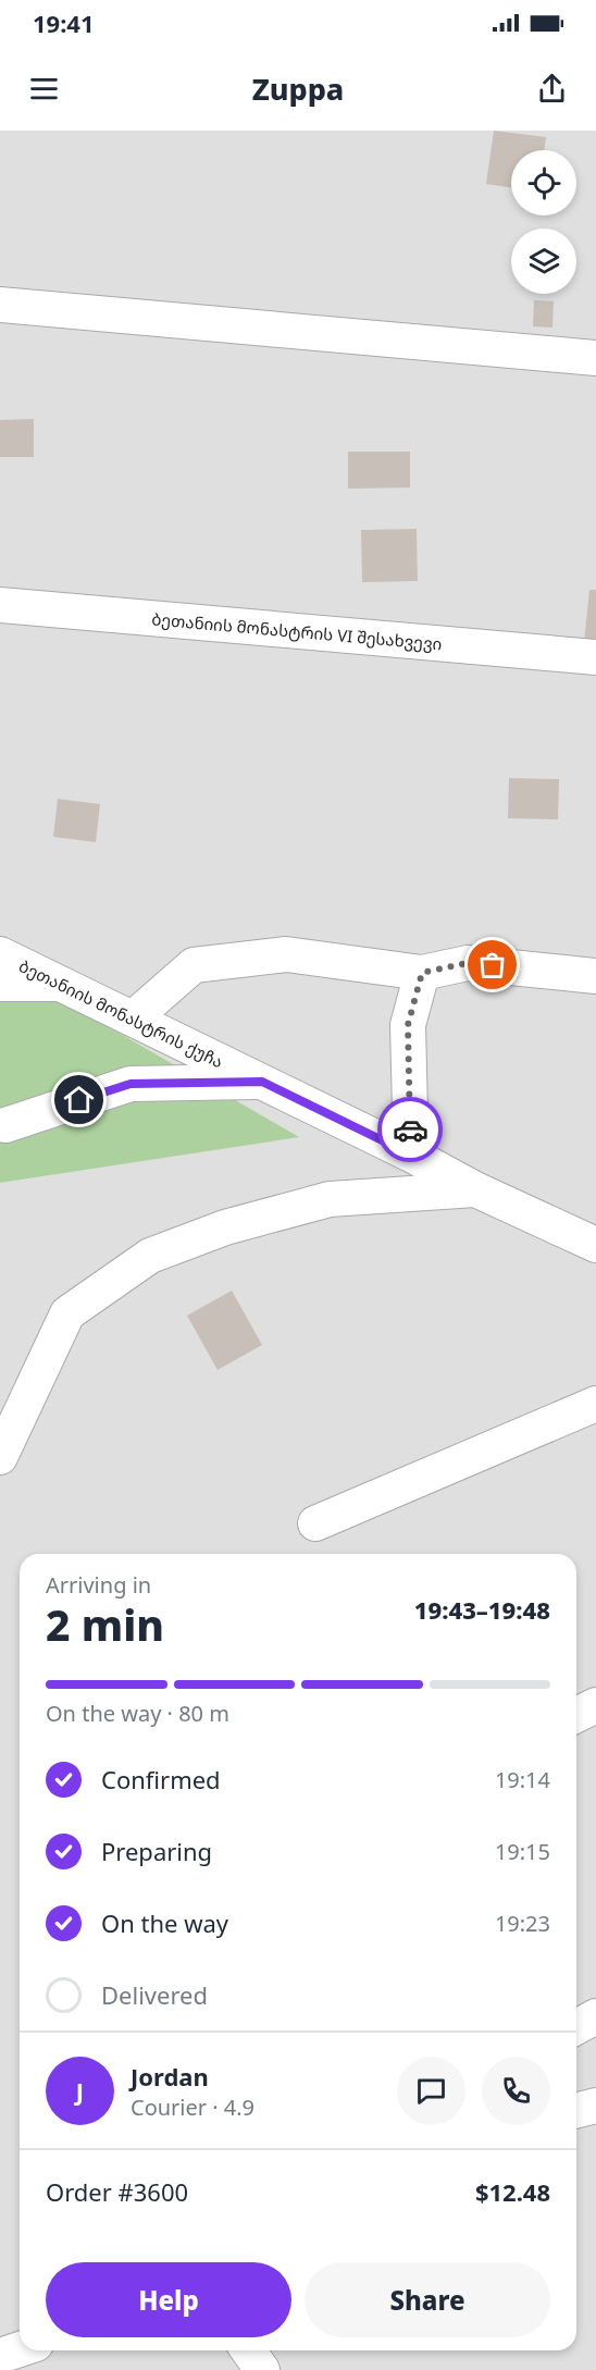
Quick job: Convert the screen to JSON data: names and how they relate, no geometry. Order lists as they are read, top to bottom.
{
  "streets": {
    "street": ["ბეთანიის მონასტრის VI შესახვევი", "ბეთანიის მონასტრის ქუჩა"]
  },
  "page": {
    "status": "19:41",
    "header": "Zuppa",
    "heading": ["2 min", "Arriving in", "19:43–19:48"],
    "panel": [
      "Jordan",
      "Courier · 4.9",
      "Order #3600",
      "$12.48"
    ],
    "bar": "On the way · 80 m",
    "list": [
      ["Confirmed", "19:14"],
      ["Preparing", "19:15"],
      ["On the way", "19:23"],
      "Delivered"
    ],
    "round": "J",
    "buttons": ["Help", "Share"]
  }
}
